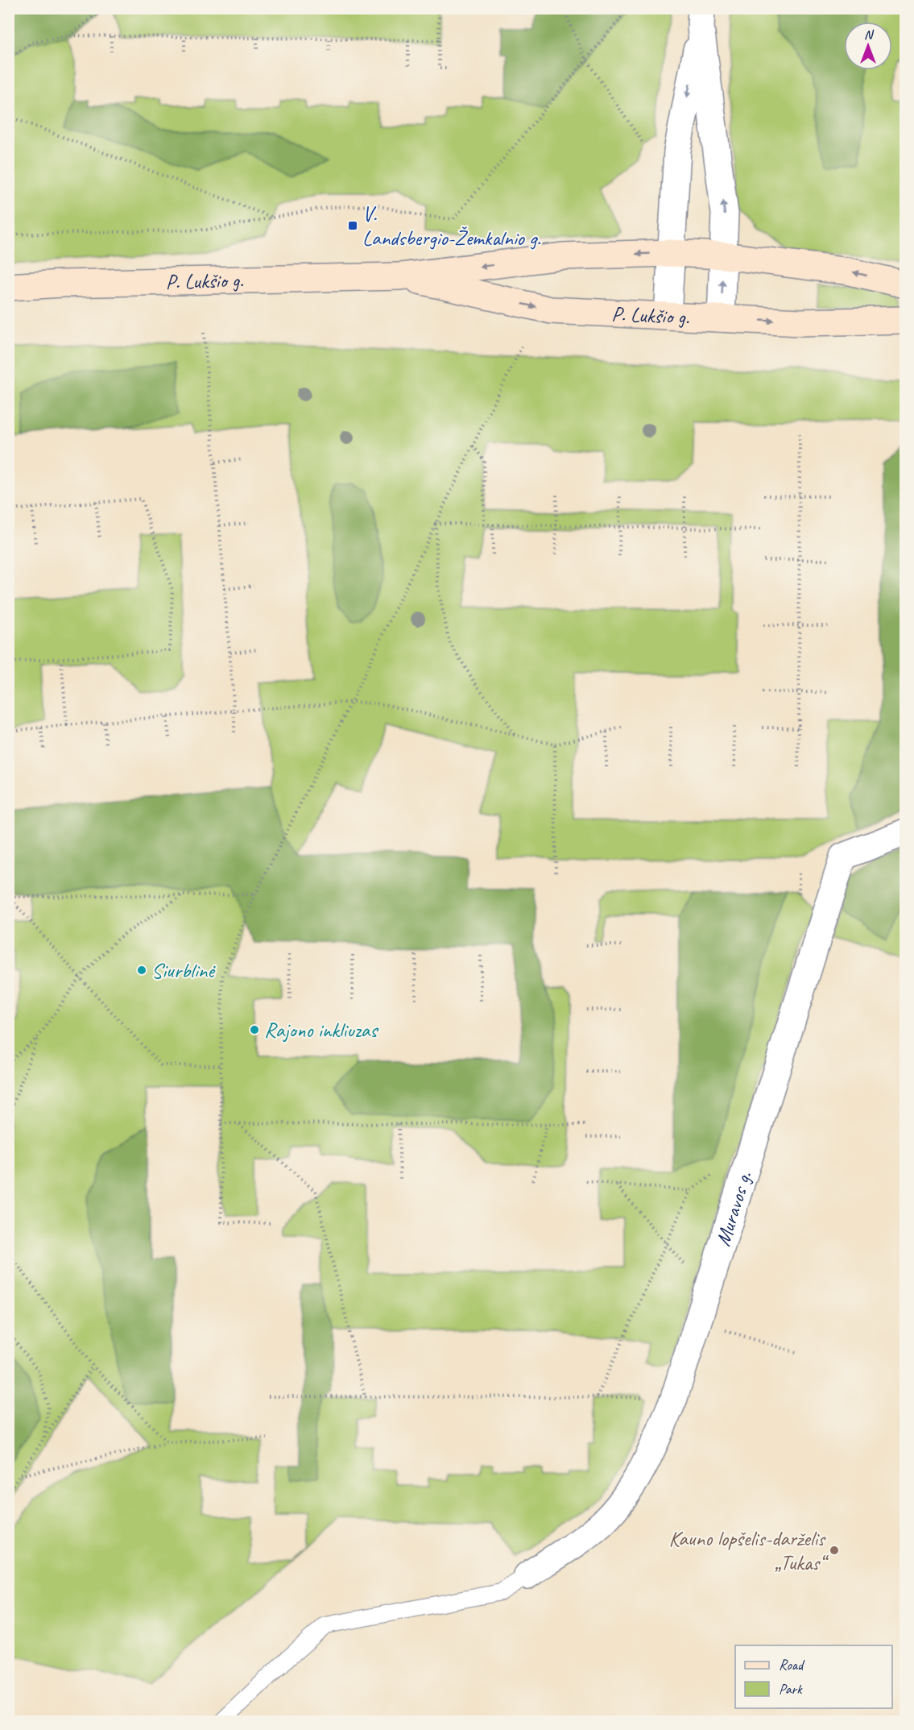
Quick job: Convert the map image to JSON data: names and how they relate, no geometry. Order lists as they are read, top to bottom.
{
  "streets": {
    "main road": ["P. Lukšio g."],
    "street": ["Muravos g."]
  },
  "places": {
    "transit": ["V. Landsbergio-Žemkalnio g."],
    "other": ["Siurblinė", "Rajono inkliuzas", "Kauno lopšelis-darželis „Tukas“"]
  },
  "legend": ["Road", "Park"],
  "north": "top"
}
